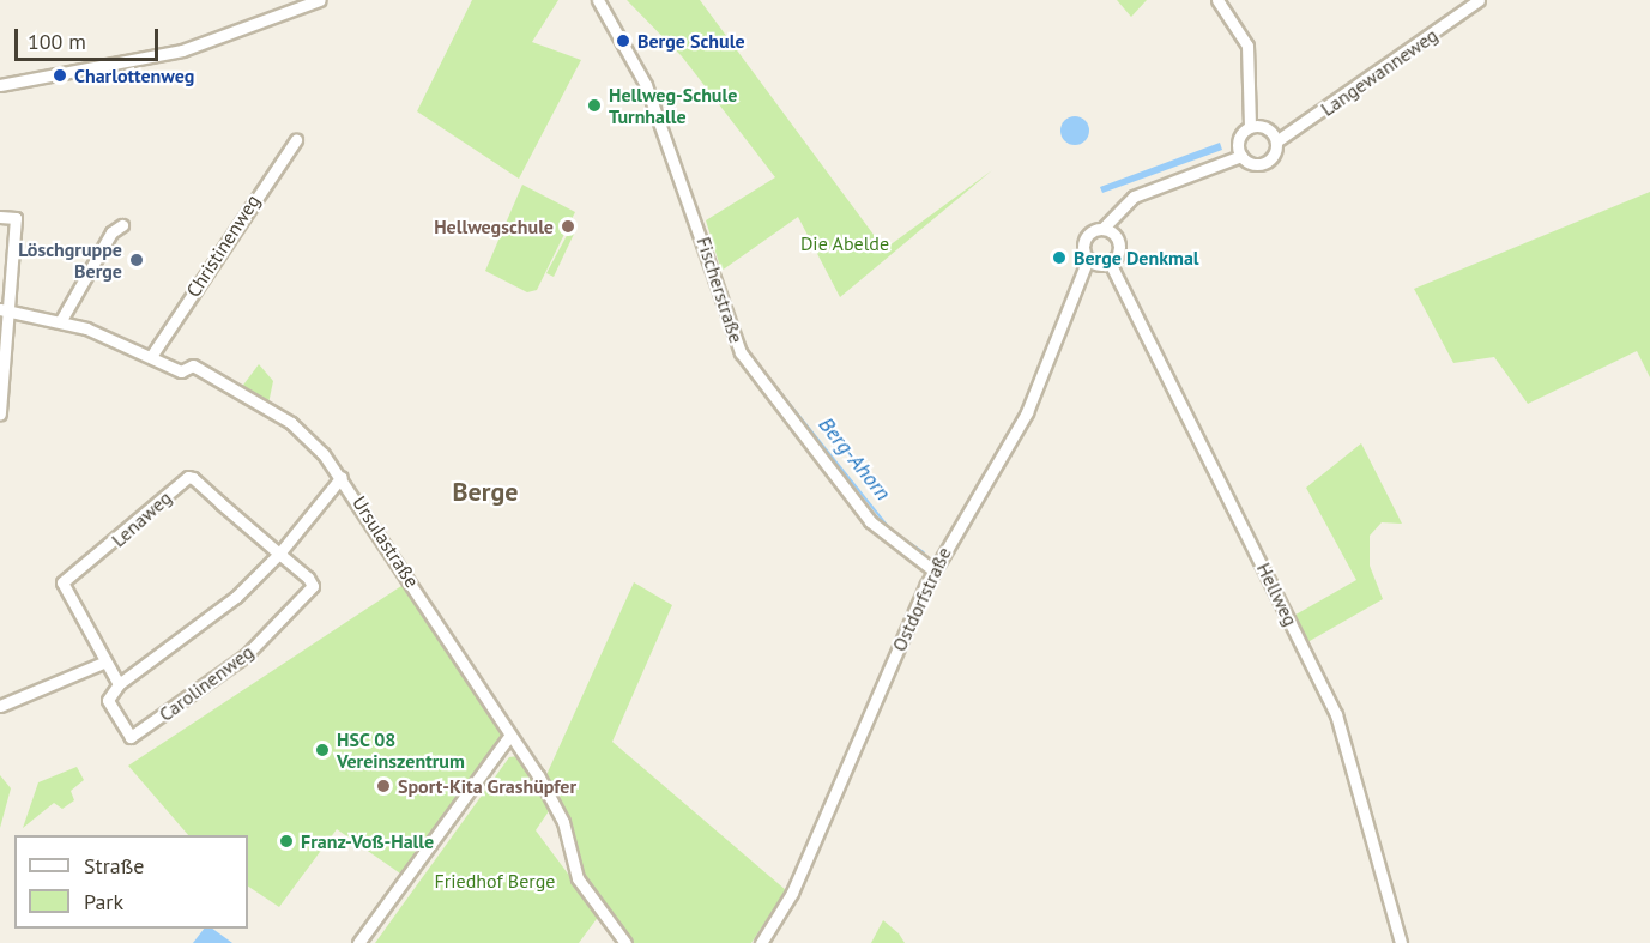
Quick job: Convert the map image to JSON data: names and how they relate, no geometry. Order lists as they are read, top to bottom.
{
  "streets": {
    "street": [
      "Langewanneweg",
      "Christinenweg",
      "Fischerstraße",
      "Lenaweg",
      "Ursulastraße",
      "Hellweg",
      "Ostdorfstraße",
      "Carolinenweg"
    ]
  },
  "crossings": [
    ["Christinenweg", "Ursulastraße"],
    ["Fischerstraße", "Ostdorfstraße"],
    ["Lenaweg", "Carolinenweg"],
    ["Hellweg", "Ostdorfstraße"]
  ],
  "districts": ["Berge"],
  "water": ["Berg-Ahorn"],
  "parks": ["Die Abelde", "Friedhof Berge"],
  "places": [
    "Berge Schule",
    "Charlottenweg",
    "Hellweg-Schule Turnhalle",
    "Hellwegschule",
    "Berge Denkmal",
    "Löschgruppe Berge",
    "HSC 08 Vereinszentrum",
    "Sport-Kita Grashüpfer",
    "Franz-Voß-Halle"
  ],
  "legend": ["Straße", "Park"],
  "scale_bar": "100 m"
}
